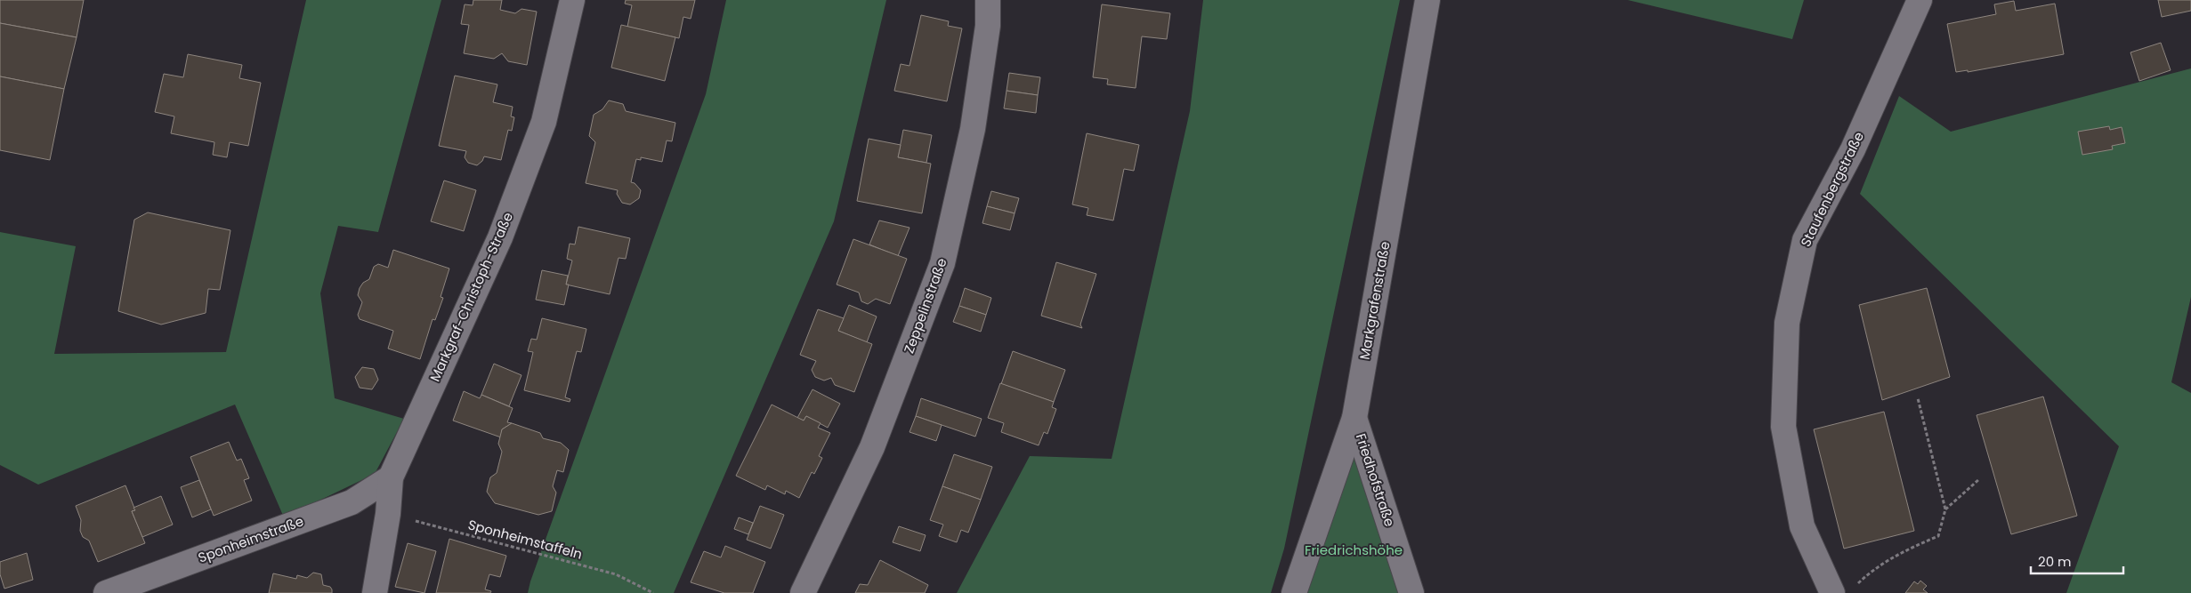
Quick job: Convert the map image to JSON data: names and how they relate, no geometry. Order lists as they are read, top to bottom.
{
  "streets": {
    "street": [
      "Staufenbergstraße",
      "Markgraf-Christoph-Straße",
      "Markgrafenstraße",
      "Zeppelinstraße",
      "Friedhofstraße",
      "Sponheimstraße"
    ],
    "path": ["Sponheimstaffeln"]
  },
  "crossings": [
    ["Markgraf-Christoph-Straße", "Sponheimstraße"],
    ["Markgraf-Christoph-Straße", "Sponheimstaffeln"],
    ["Markgrafenstraße", "Friedhofstraße"]
  ],
  "parks": ["Friedrichshöhe"],
  "scale_bar": "20 m"
}
